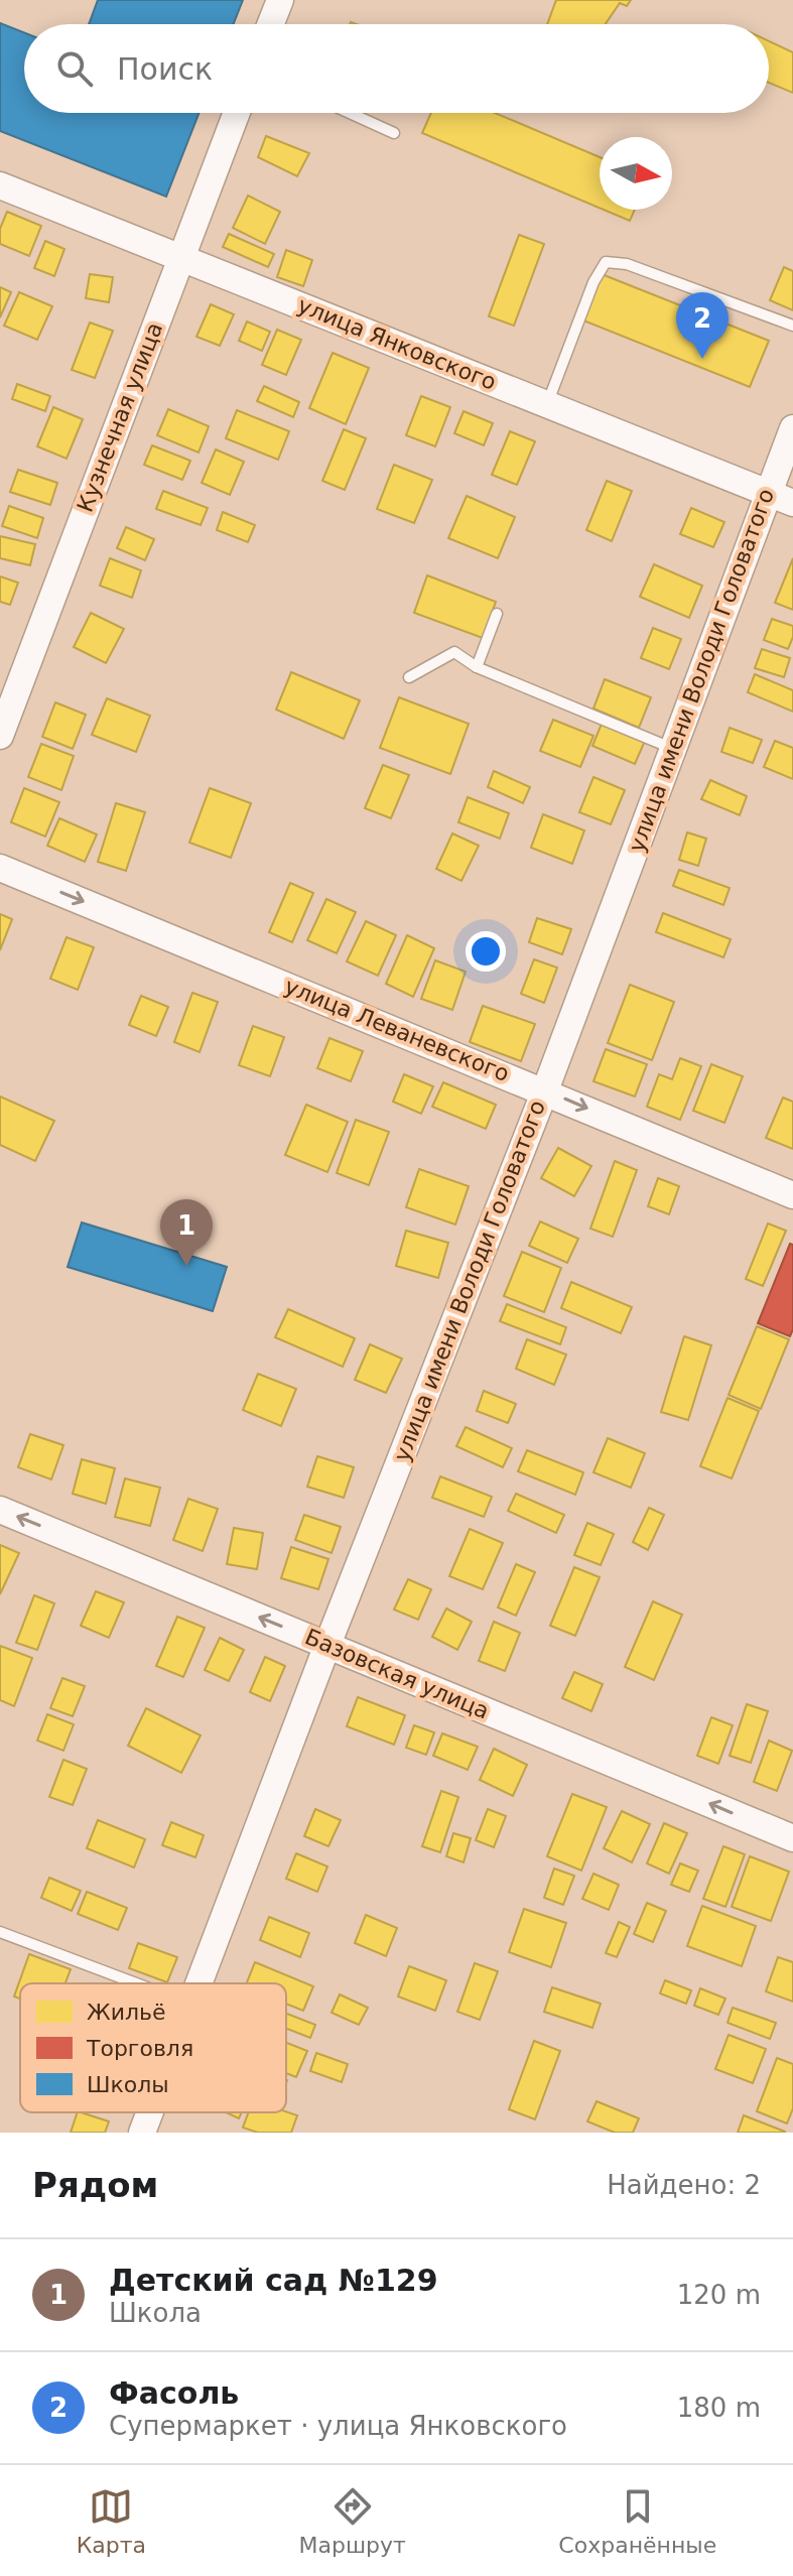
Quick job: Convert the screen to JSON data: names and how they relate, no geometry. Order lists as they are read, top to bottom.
{
  "streets": {
    "street": [
      "улица Янковского",
      "Кузнечная улица",
      "улица имени Володи Головатого",
      "улица Леваневского",
      "Базовская улица"
    ]
  },
  "crossings": [
    ["улица Янковского", "Кузнечная улица"],
    ["улица Янковского", "улица имени Володи Головатого"],
    ["улица имени Володи Головатого", "улица Леваневского"],
    ["улица имени Володи Головатого", "Базовская улица"]
  ],
  "one_way": ["улица Леваневского", "Базовская улица"],
  "legend": ["Жильё", "Торговля", "Школы"],
  "north": "right",
  "page": {
    "search": "Поиск",
    "pins": ["2", "1"],
    "heading": ["Рядом", "Найдено: 2"],
    "list": [
      {
        "mark": "1",
        "name": "Детский сад №129",
        "note": "Школа",
        "value": "120 m"
      },
      {
        "mark": "2",
        "name": "Фасоль",
        "note": "Супермаркет · улица Янковского",
        "value": "180 m"
      }
    ],
    "nav": ["Карта", "Маршрут", "Сохранённые"]
  }
}
